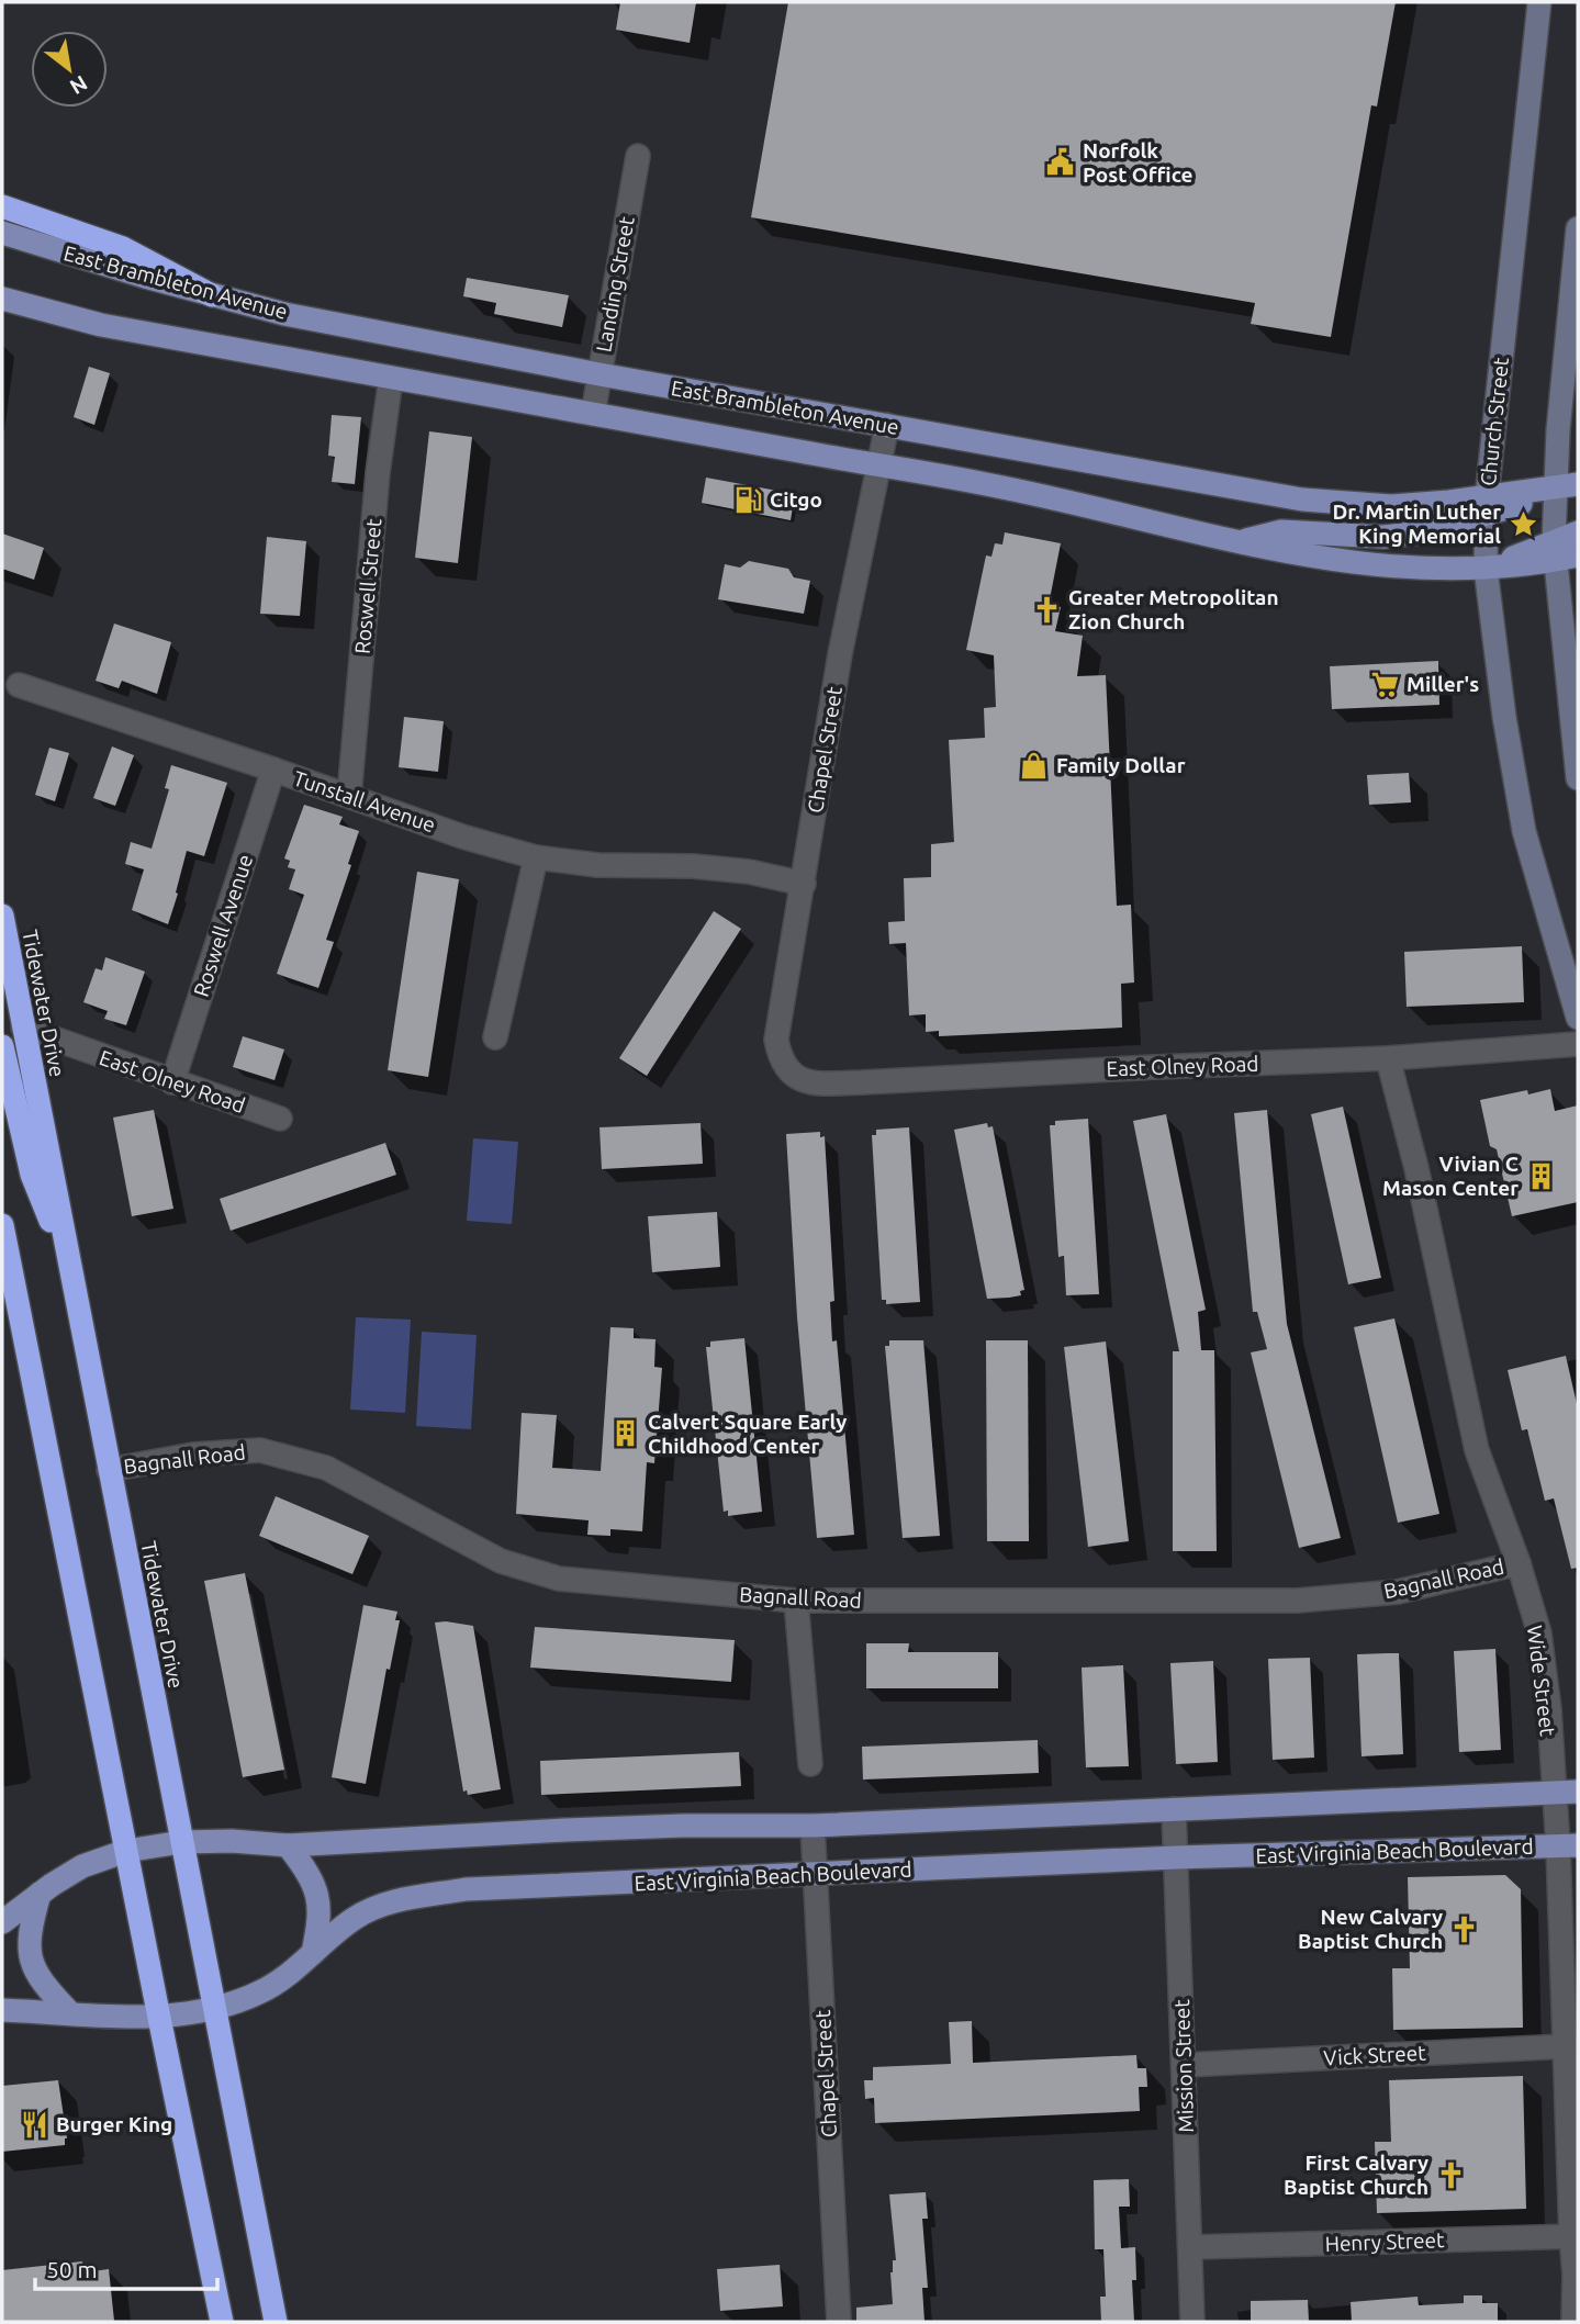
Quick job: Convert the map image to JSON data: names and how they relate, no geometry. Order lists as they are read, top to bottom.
{
  "streets": {
    "highway": ["Tidewater Drive"],
    "main road": ["East Brambleton Avenue", "Church Street", "East Virginia Beach Boulevard"],
    "street": [
      "Landing Street",
      "Roswell Street",
      "Chapel Street",
      "Tunstall Avenue",
      "Roswell Avenue",
      "East Olney Road",
      "Bagnall Road",
      "Wide Street",
      "Vick Street",
      "Mission Street",
      "Henry Street"
    ]
  },
  "crossings": [
    ["East Brambleton Avenue", "Landing Street"],
    ["East Brambleton Avenue", "Church Street"],
    ["East Brambleton Avenue", "Roswell Street"],
    ["East Brambleton Avenue", "Chapel Street"],
    ["Roswell Street", "Tunstall Avenue"],
    ["Chapel Street", "East Olney Road"],
    ["Chapel Street", "East Virginia Beach Boulevard"],
    ["Tunstall Avenue", "Roswell Avenue"],
    ["Roswell Avenue", "East Olney Road"],
    ["Tidewater Drive", "East Olney Road"],
    ["Tidewater Drive", "Bagnall Road"],
    ["Tidewater Drive", "East Virginia Beach Boulevard"],
    ["East Olney Road", "Wide Street"],
    ["Bagnall Road", "Wide Street"],
    ["Wide Street", "East Virginia Beach Boulevard"],
    ["Wide Street", "Vick Street"],
    ["Wide Street", "Henry Street"],
    ["East Virginia Beach Boulevard", "Mission Street"],
    ["Vick Street", "Mission Street"],
    ["Mission Street", "Henry Street"]
  ],
  "places": {
    "public building": ["Norfolk Post Office"],
    "fuel station": ["Citgo"],
    "place": ["Dr. Martin Luther King Memorial"],
    "church": ["Greater Metropolitan Zion Church", "New Calvary Baptist Church", "First Calvary Baptist Church"],
    "supermarket": ["Miller's"],
    "shop": ["Family Dollar"],
    "building": ["Vivian C Mason Center", "Calvert Square Early Childhood Center"],
    "restaurant": ["Burger King"]
  },
  "scale_bar": "50 m",
  "north": "bottom right"
}
